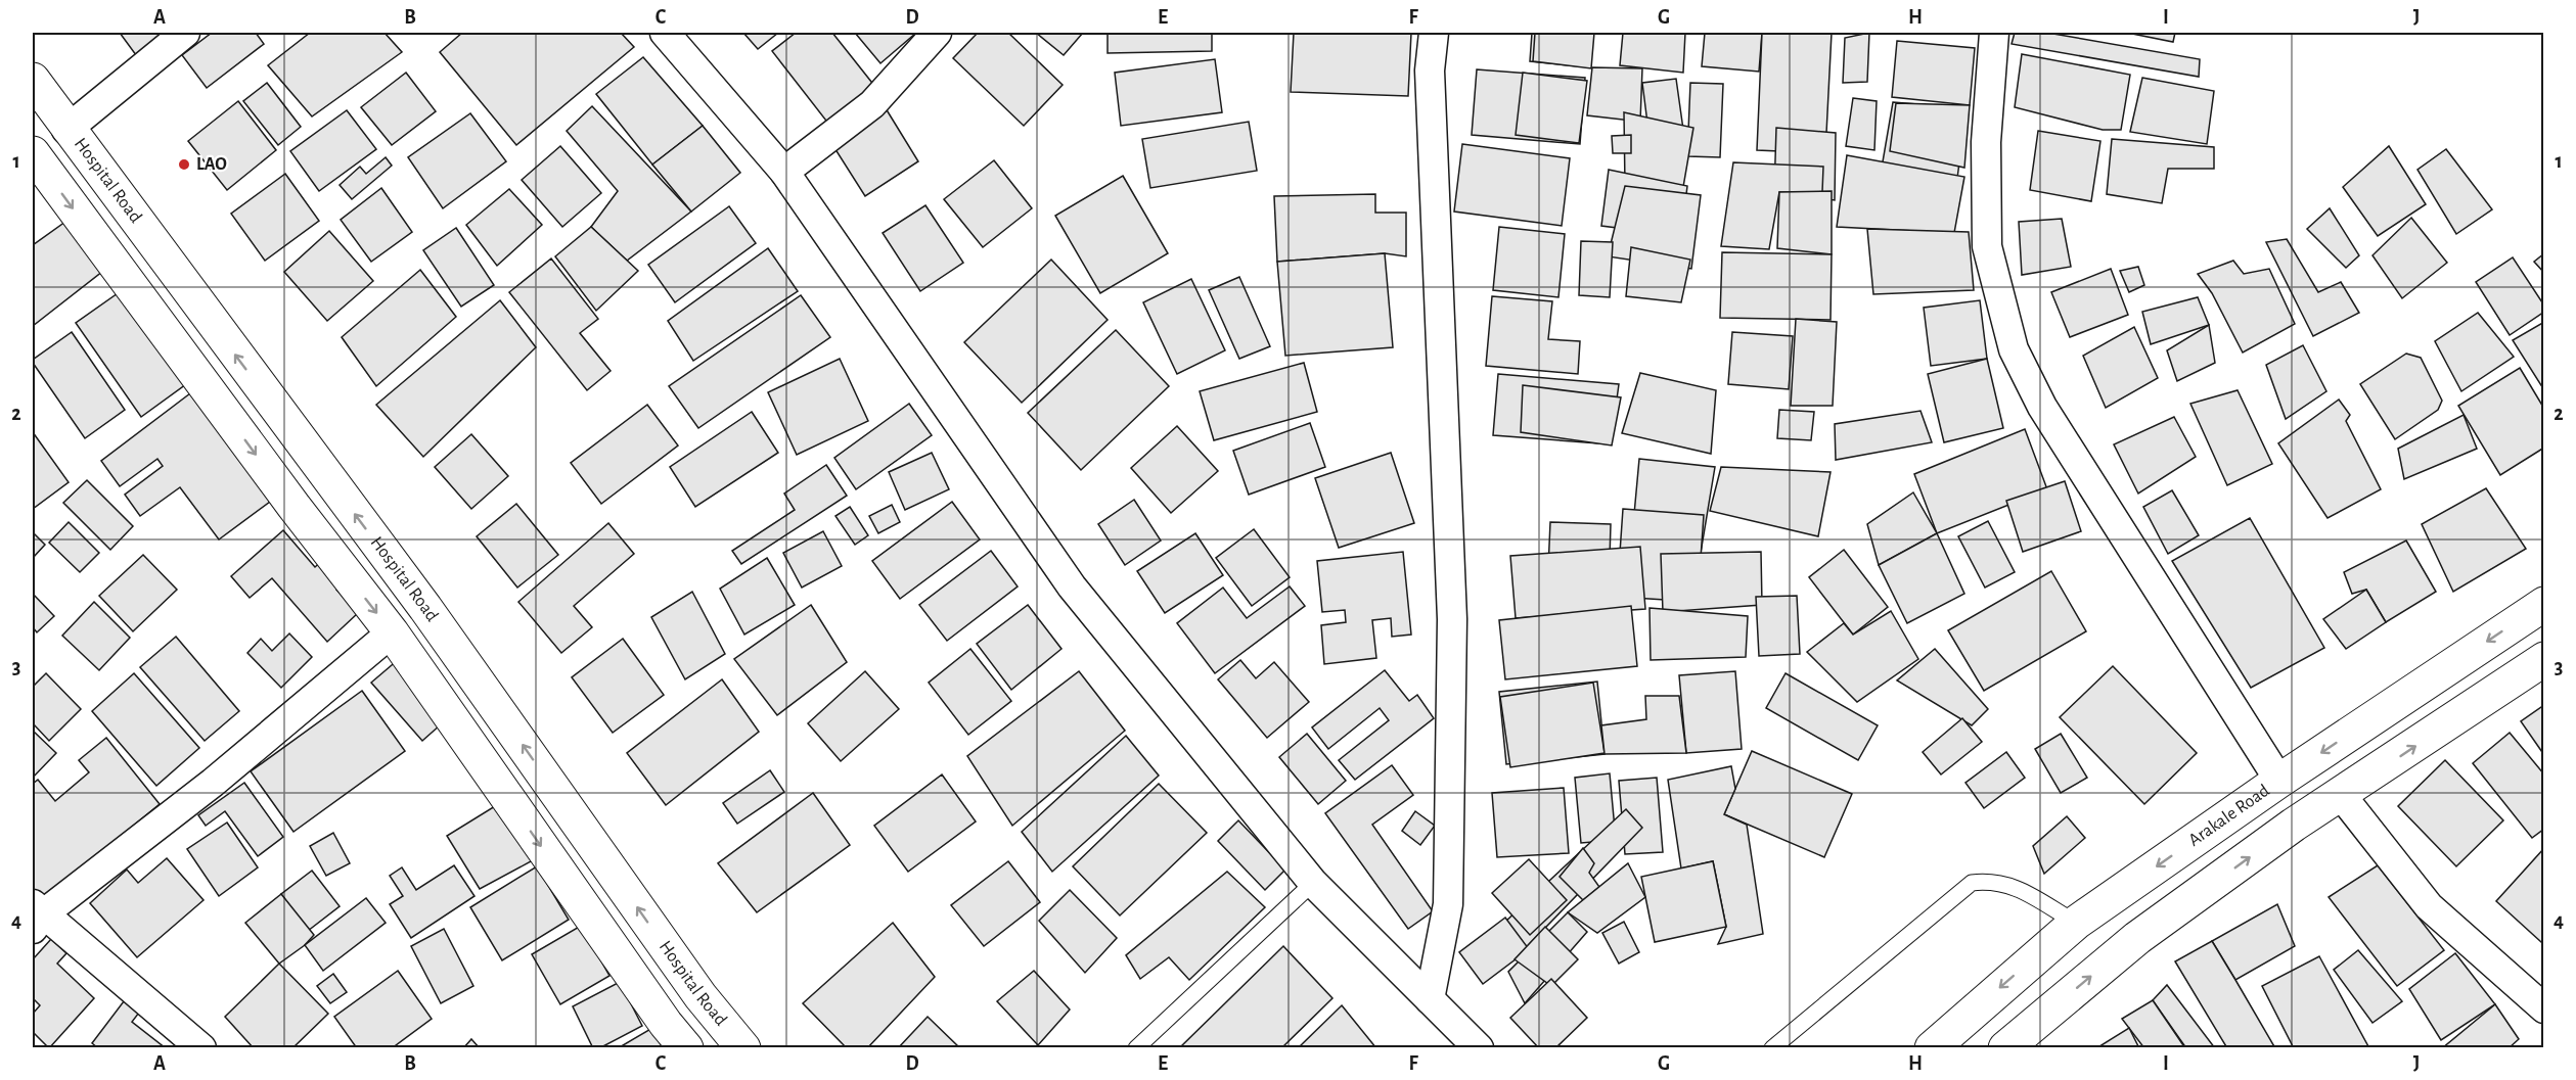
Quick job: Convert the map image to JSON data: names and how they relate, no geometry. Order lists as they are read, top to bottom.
{
  "streets": {
    "street": ["Hospital Road", "Arakale Road"]
  },
  "places": ["LAO"],
  "grid": {
    "columns": [
      "A",
      "B",
      "C",
      "D",
      "E",
      "F",
      "G",
      "H",
      "I",
      "J"
    ],
    "rows": [
      "1",
      "2",
      "3",
      "4"
    ]
  }
}
